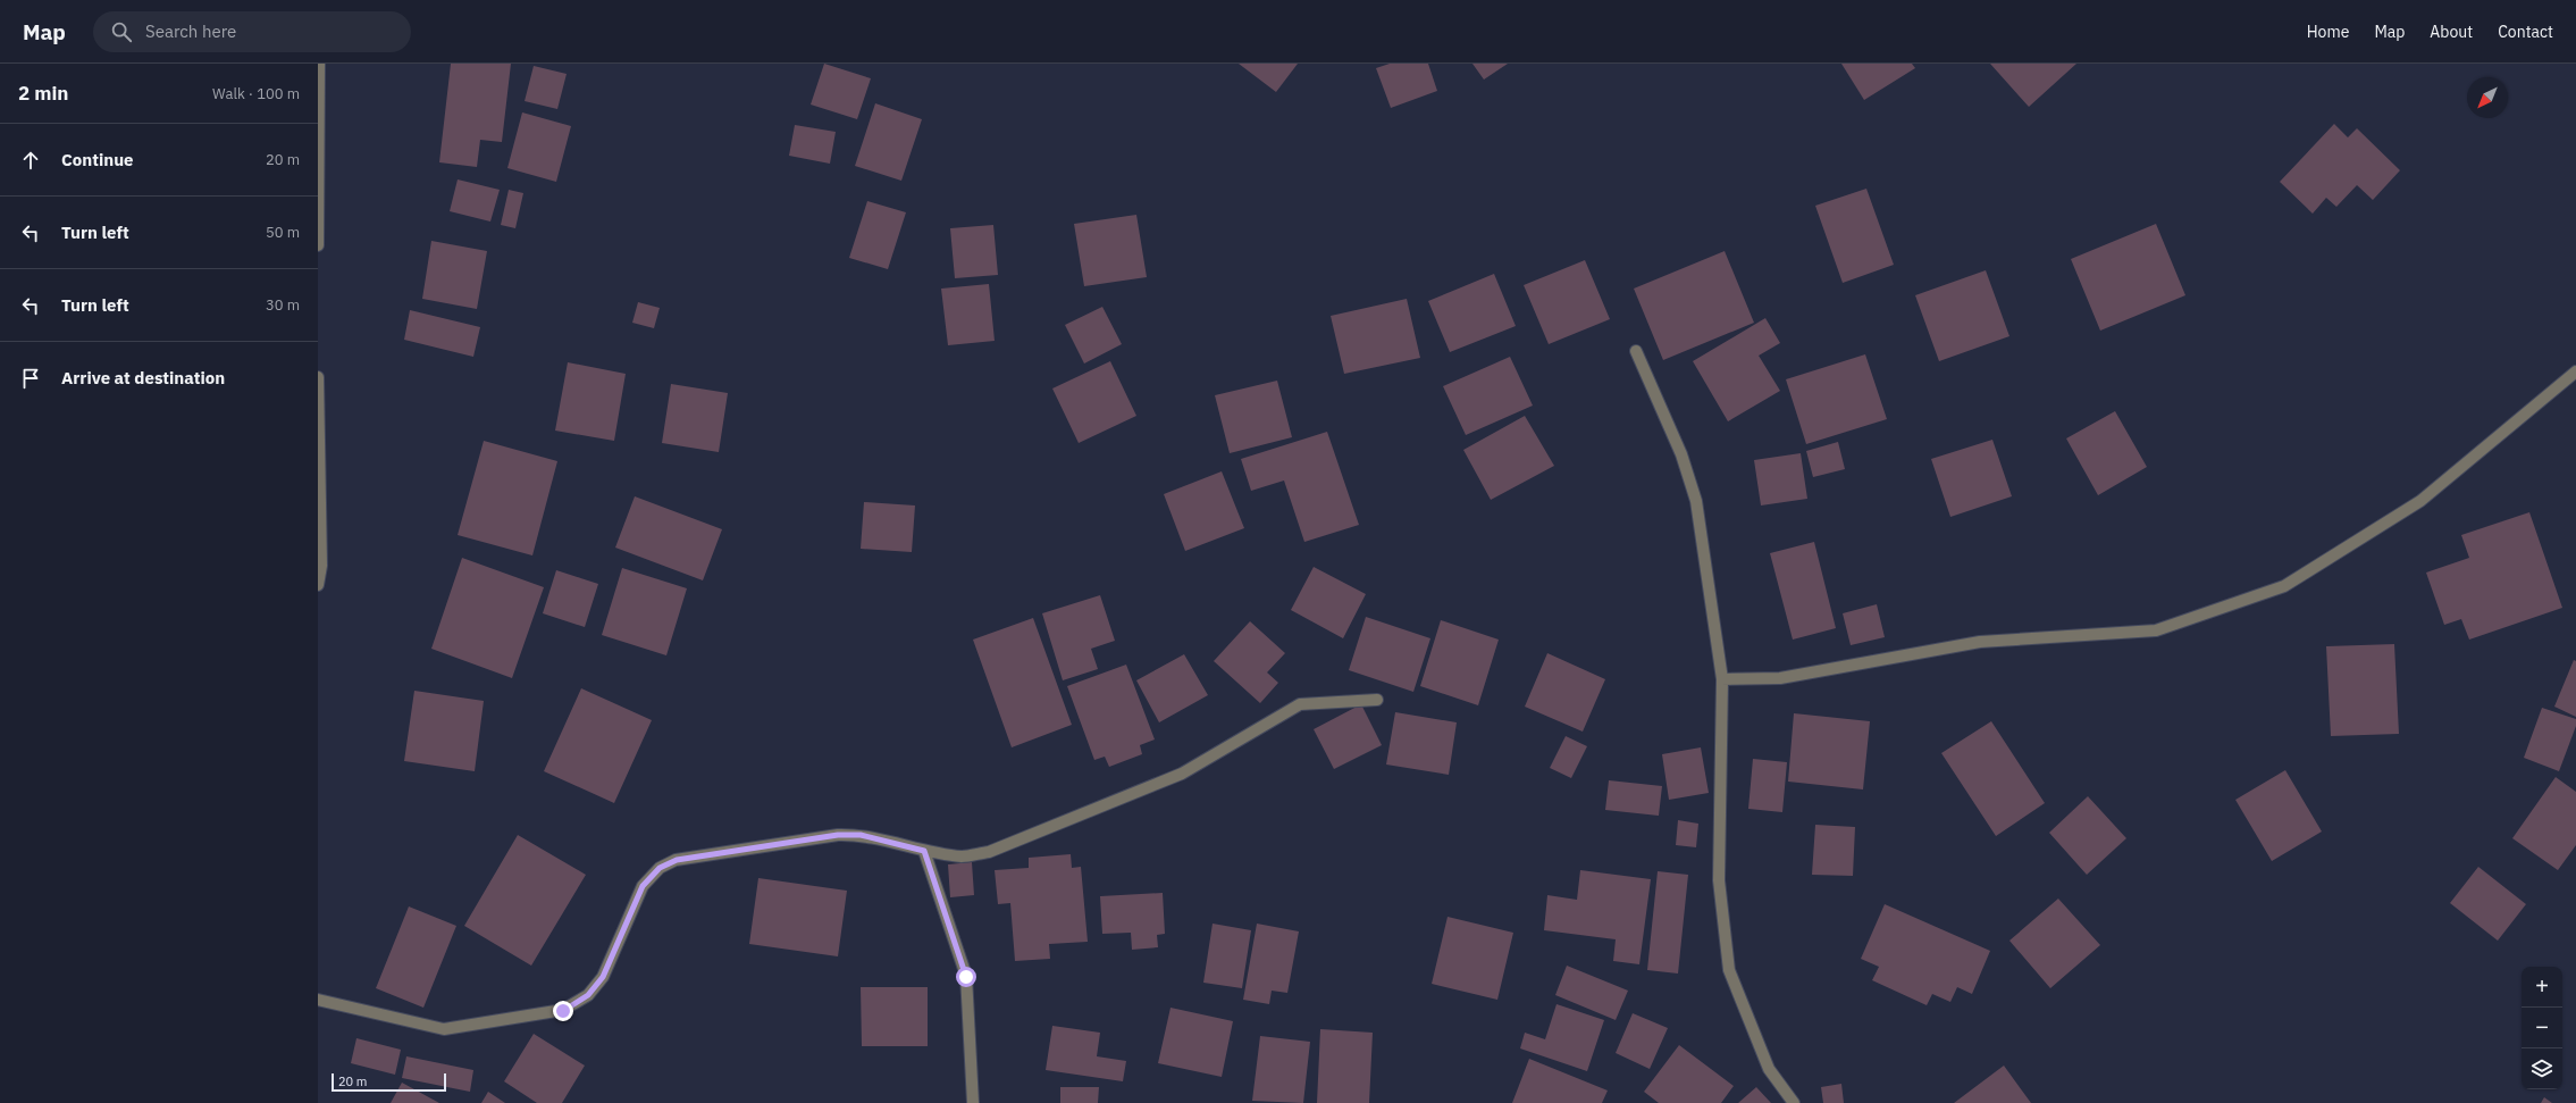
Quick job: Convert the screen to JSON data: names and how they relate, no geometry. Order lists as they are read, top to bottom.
{
  "scale_bar": "20 m",
  "north": "bottom left",
  "page": {
    "header": "Map",
    "search": "Search here",
    "nav": [
      "Home",
      "Map",
      "About",
      "Contact"
    ],
    "heading": ["2 min", "Walk · 100 m"],
    "list": [
      ["Continue", "20 m"],
      ["Turn left", "50 m"],
      ["Turn left", "30 m"],
      "Arrive at destination"
    ],
    "map_buttons": ["+", "−"],
    "scale": "20 m"
  }
}
